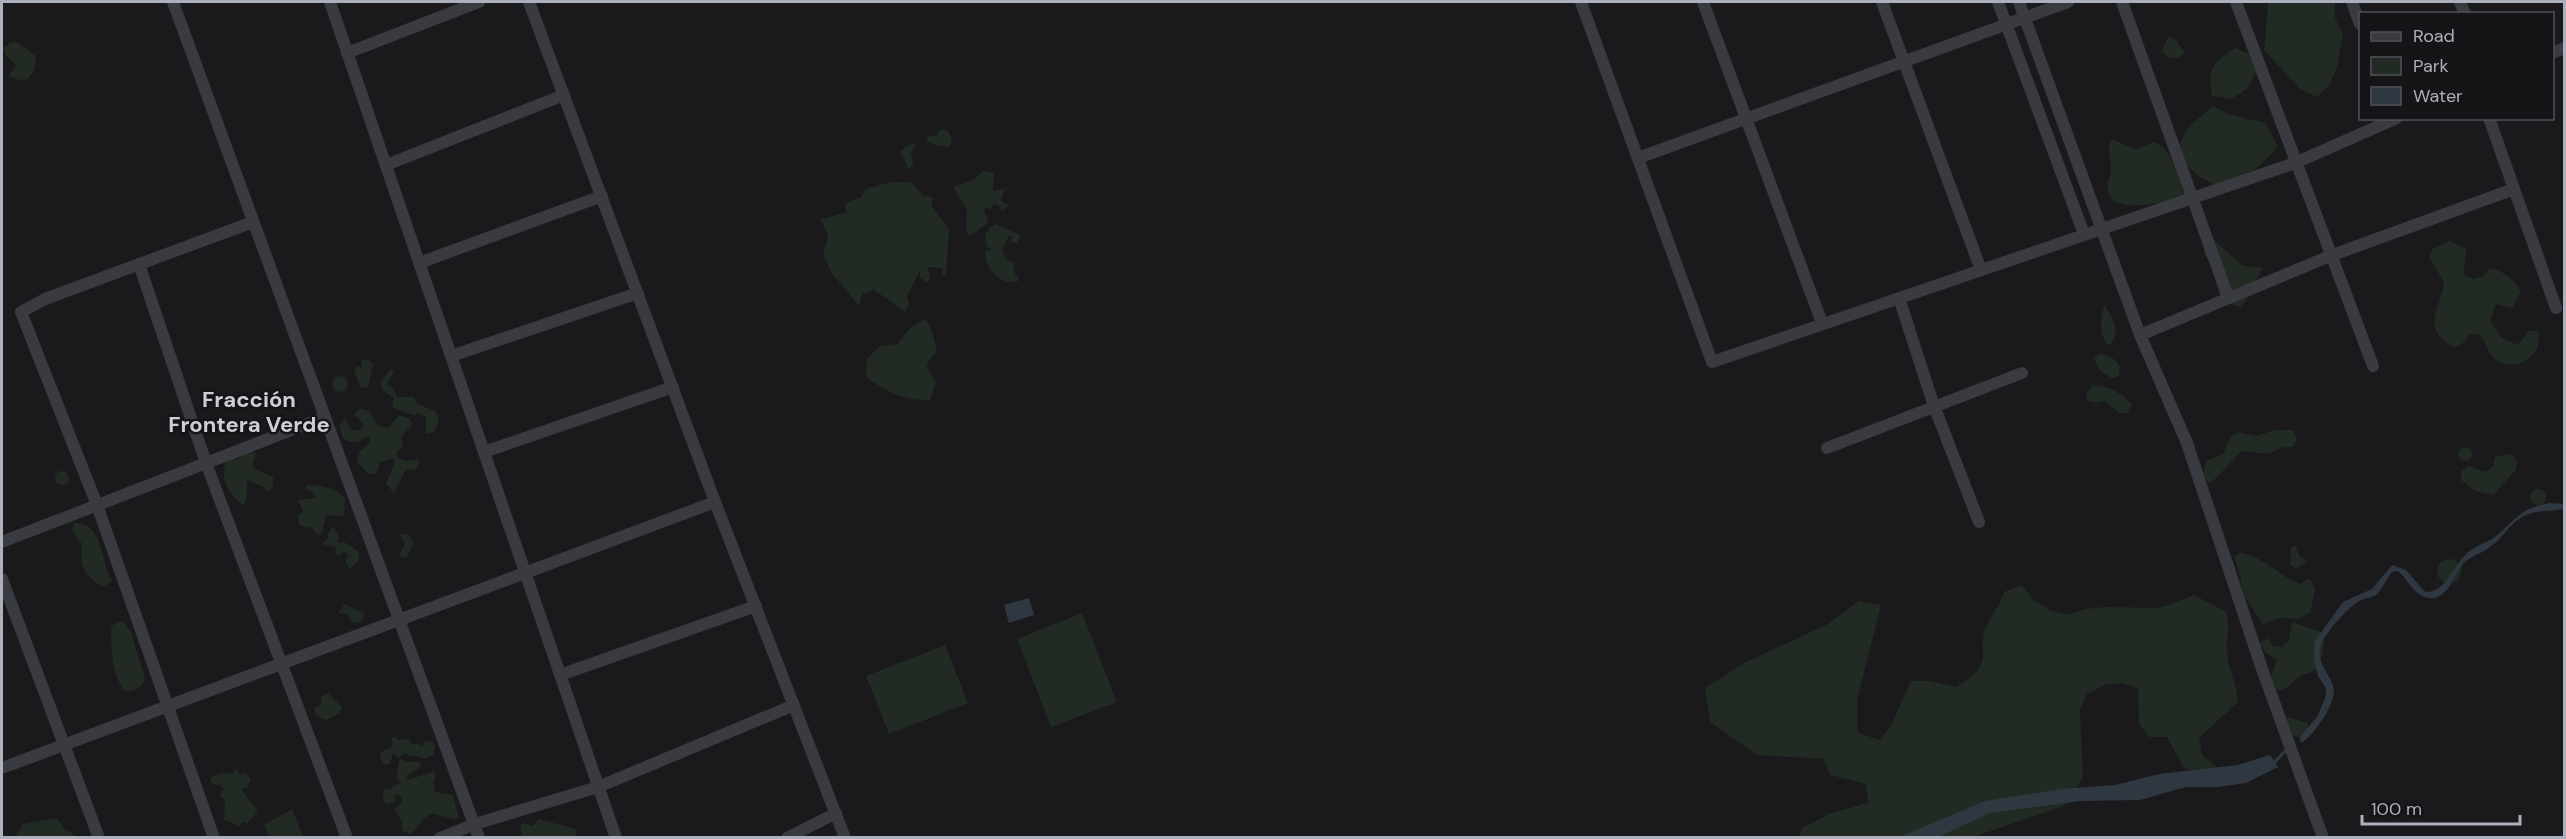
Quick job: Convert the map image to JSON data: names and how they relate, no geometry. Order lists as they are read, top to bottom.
{
  "districts": ["Fracción Frontera Verde"],
  "legend": ["Road", "Park", "Water"],
  "scale_bar": "100 m"
}
